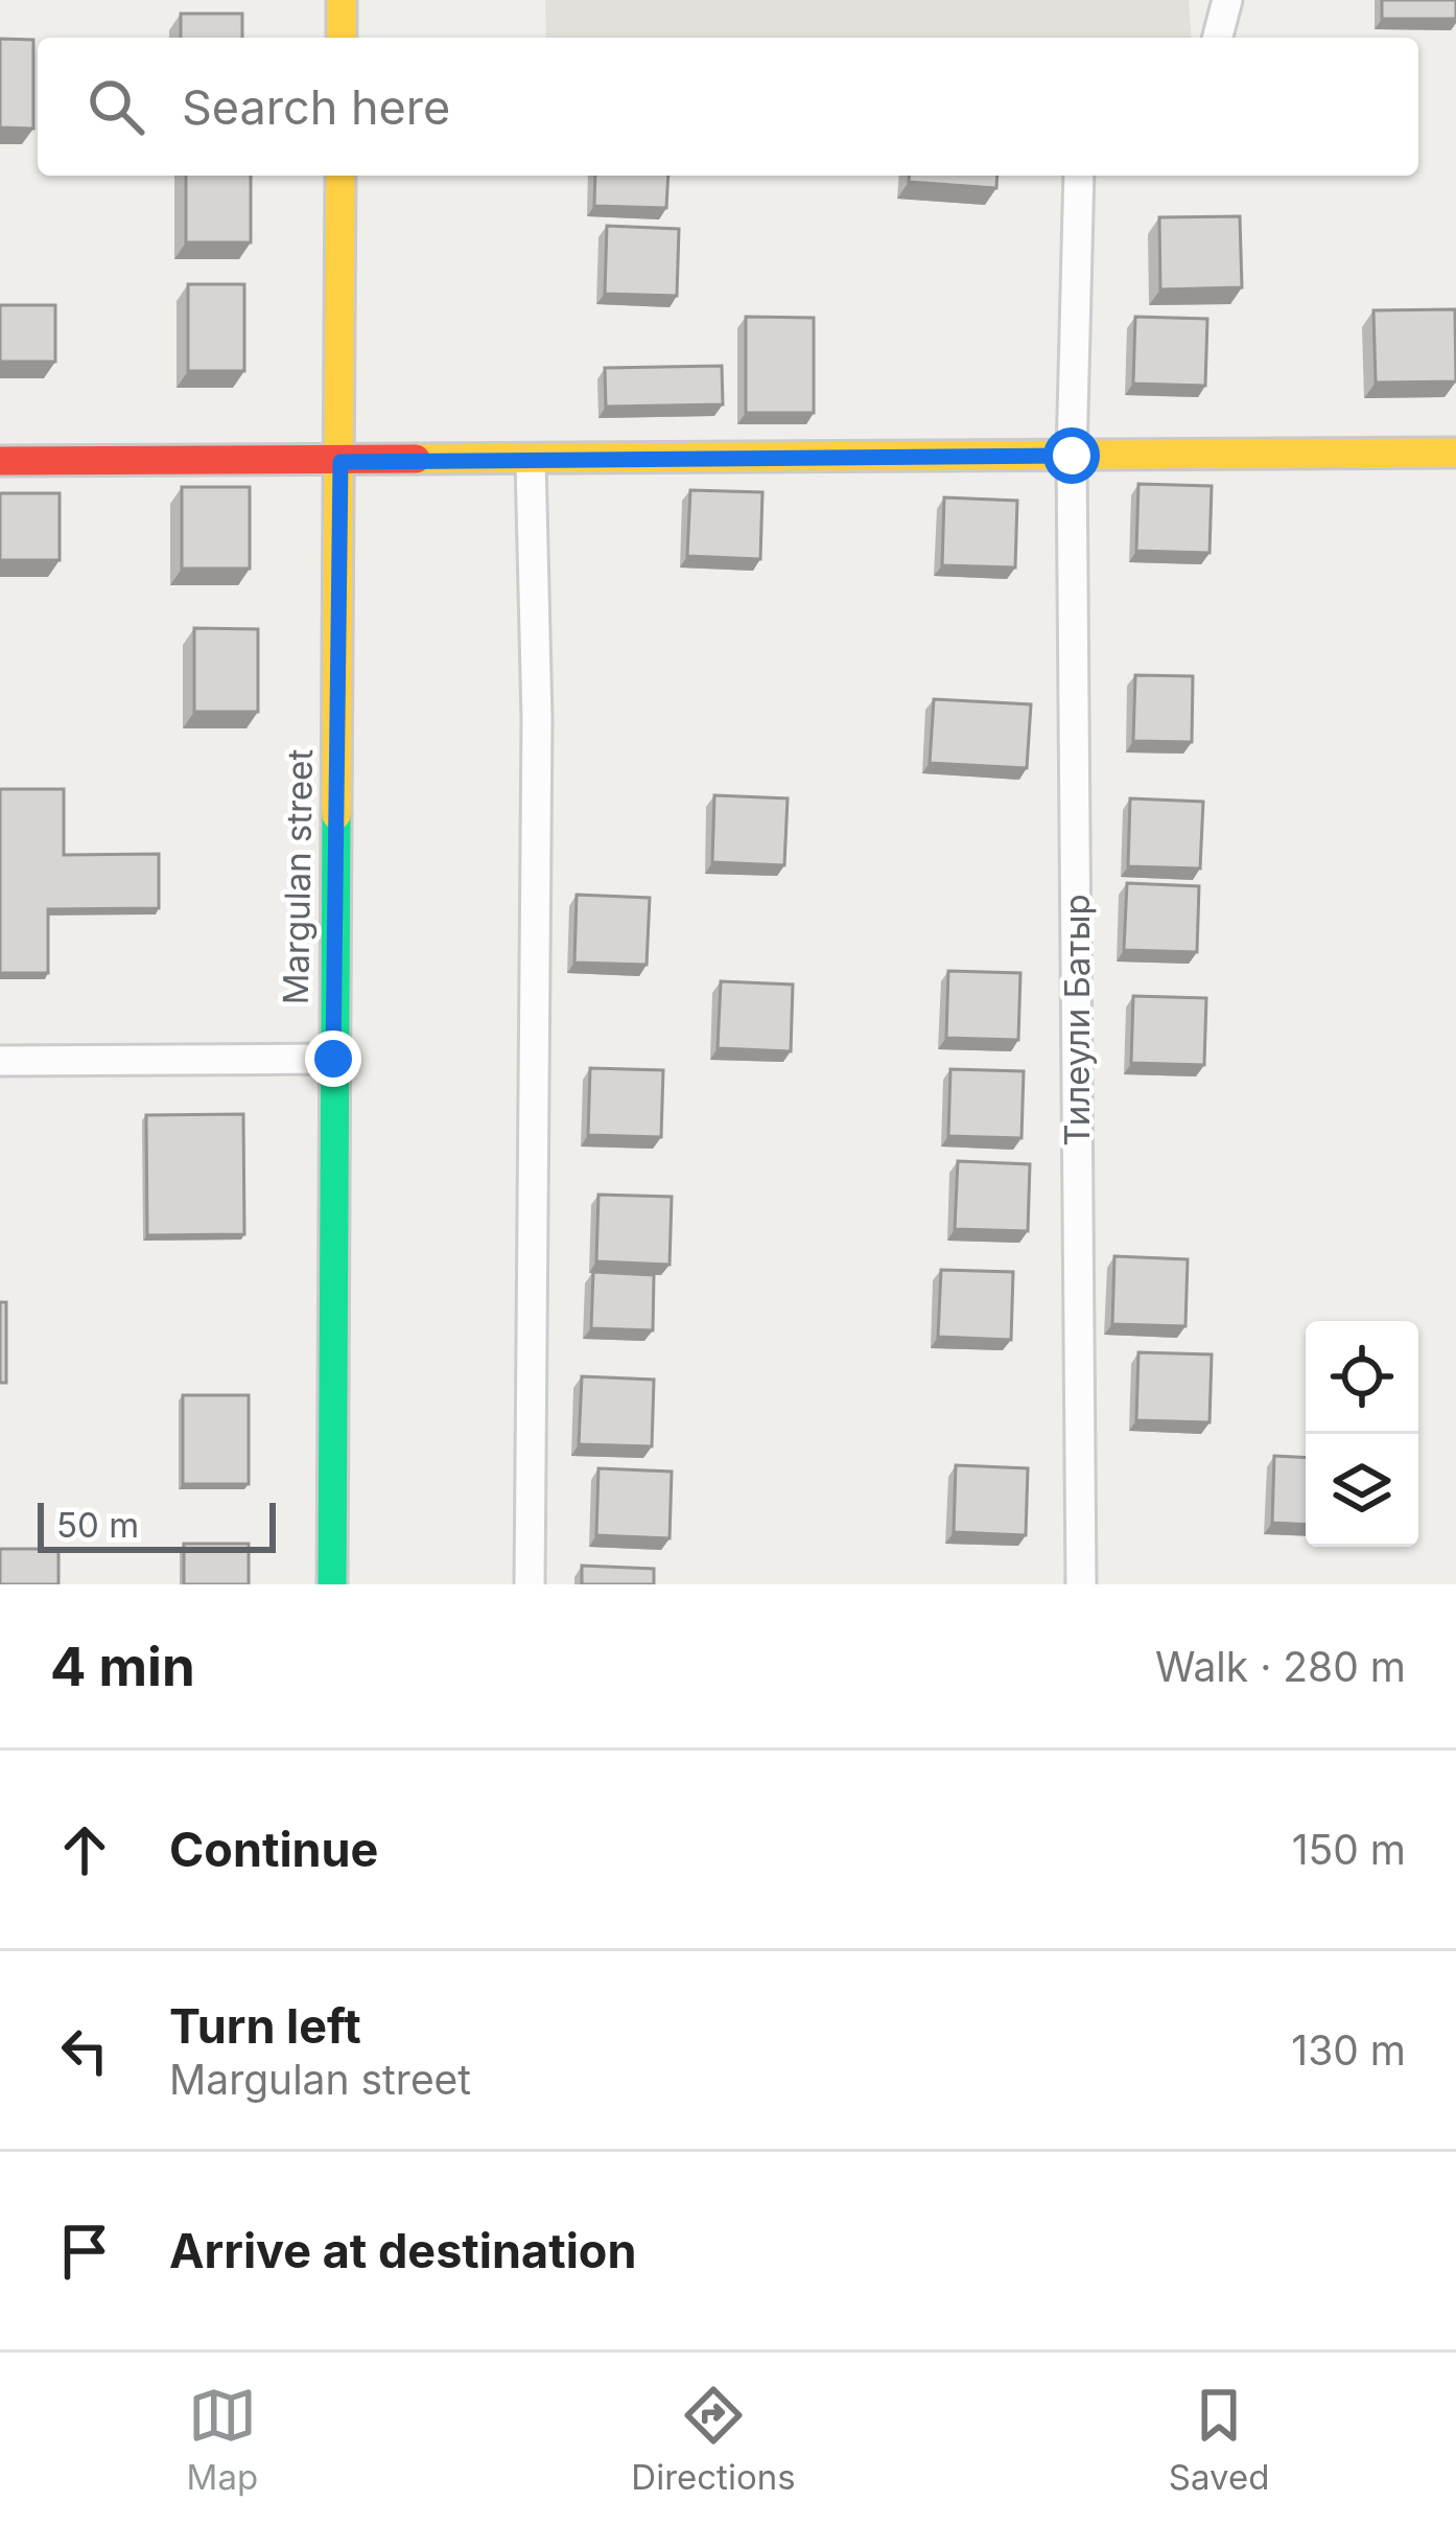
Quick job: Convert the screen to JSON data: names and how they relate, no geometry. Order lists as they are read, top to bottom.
{
  "streets": {
    "street": ["Margulan street", "Тилеули Батыр"]
  },
  "scale_bar": "50 m",
  "page": {
    "search": "Search here",
    "scale": "50 m",
    "heading": ["4 min", "Walk · 280 m"],
    "list": [
      ["Continue", "150 m"],
      ["Turn left", "Margulan street", "130 m"],
      "Arrive at destination"
    ],
    "nav": ["Map", "Directions", "Saved"]
  }
}
